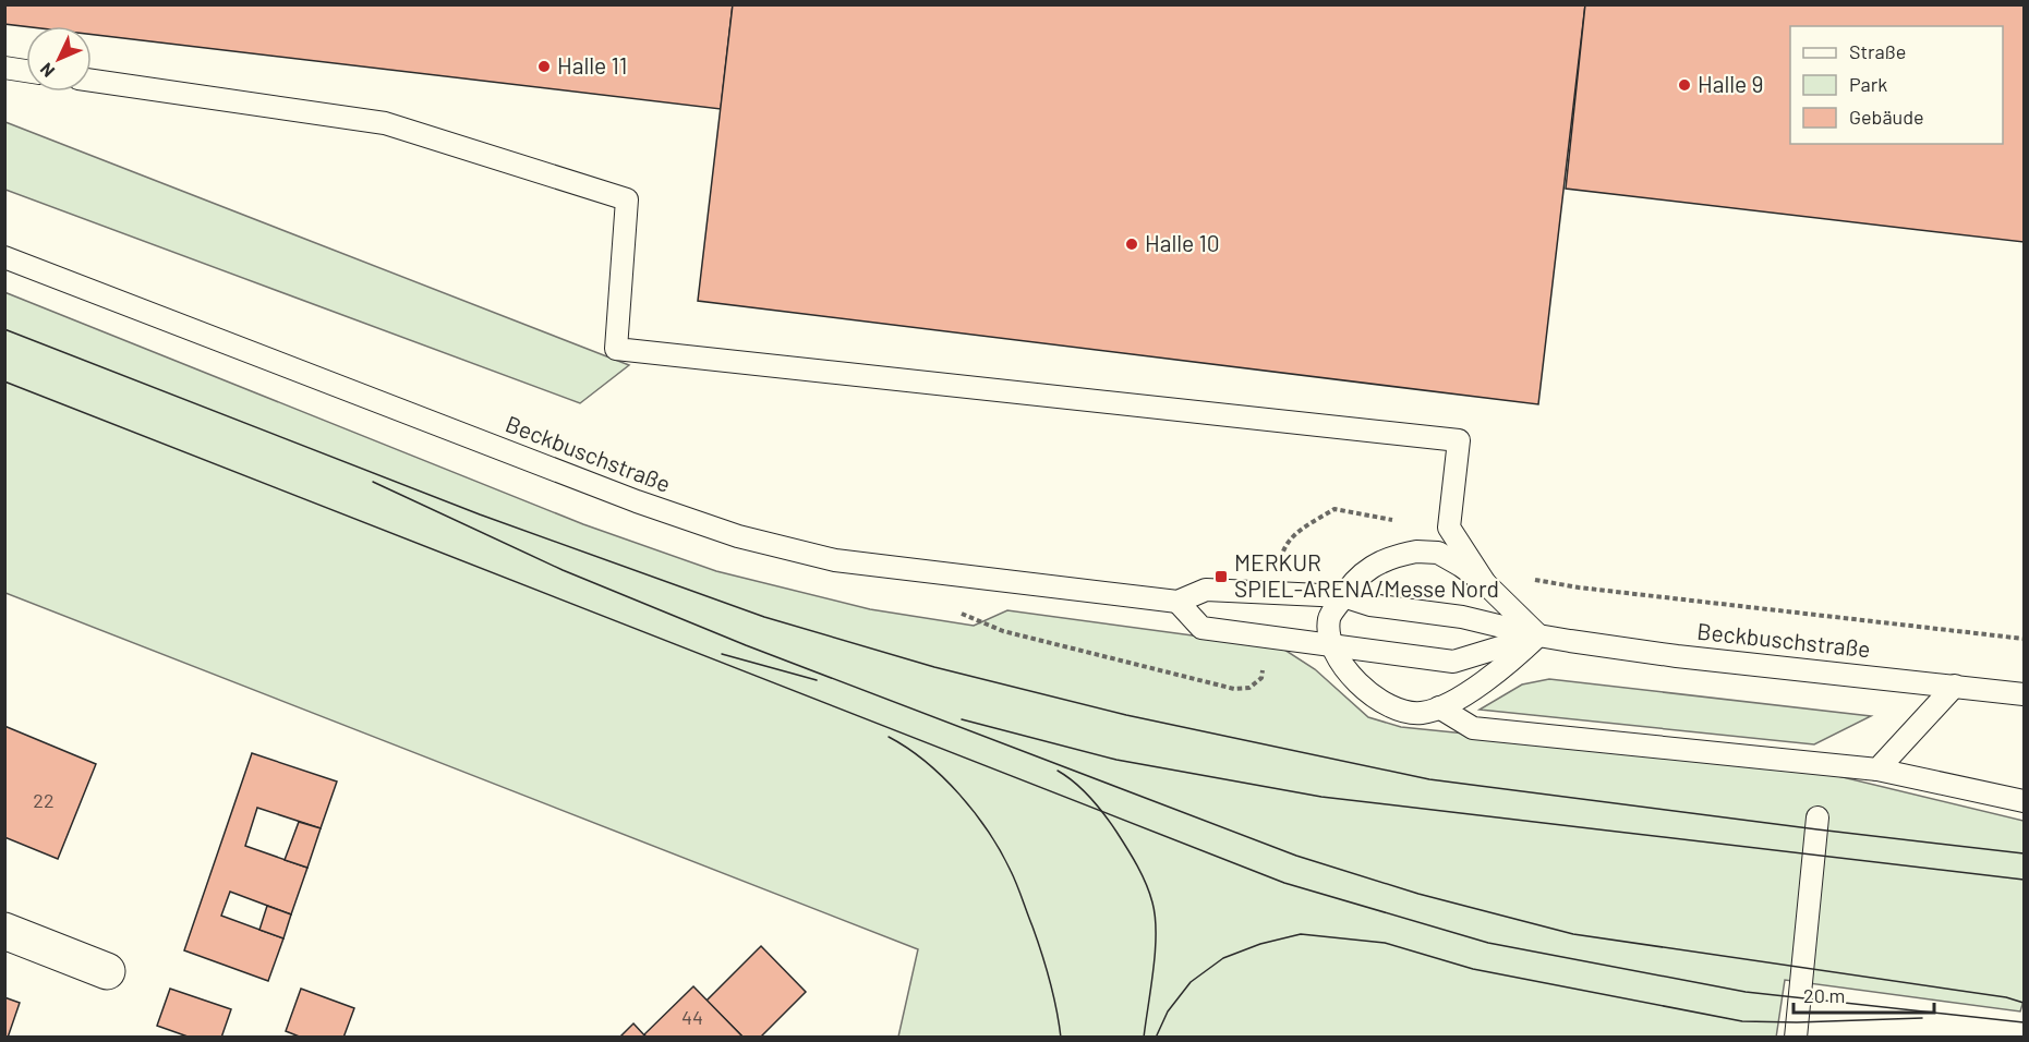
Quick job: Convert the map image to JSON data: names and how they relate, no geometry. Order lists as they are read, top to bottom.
{
  "streets": {
    "lane": ["Beckbuschstraße"]
  },
  "places": {
    "other": ["Halle 11", "Halle 9", "Halle 10"],
    "transit": ["MERKUR SPIEL-ARENA/Messe Nord"]
  },
  "house_numbers": ["22", "44"],
  "legend": ["Straße", "Park", "Gebäude"],
  "scale_bar": "20 m",
  "north": "bottom left"
}
